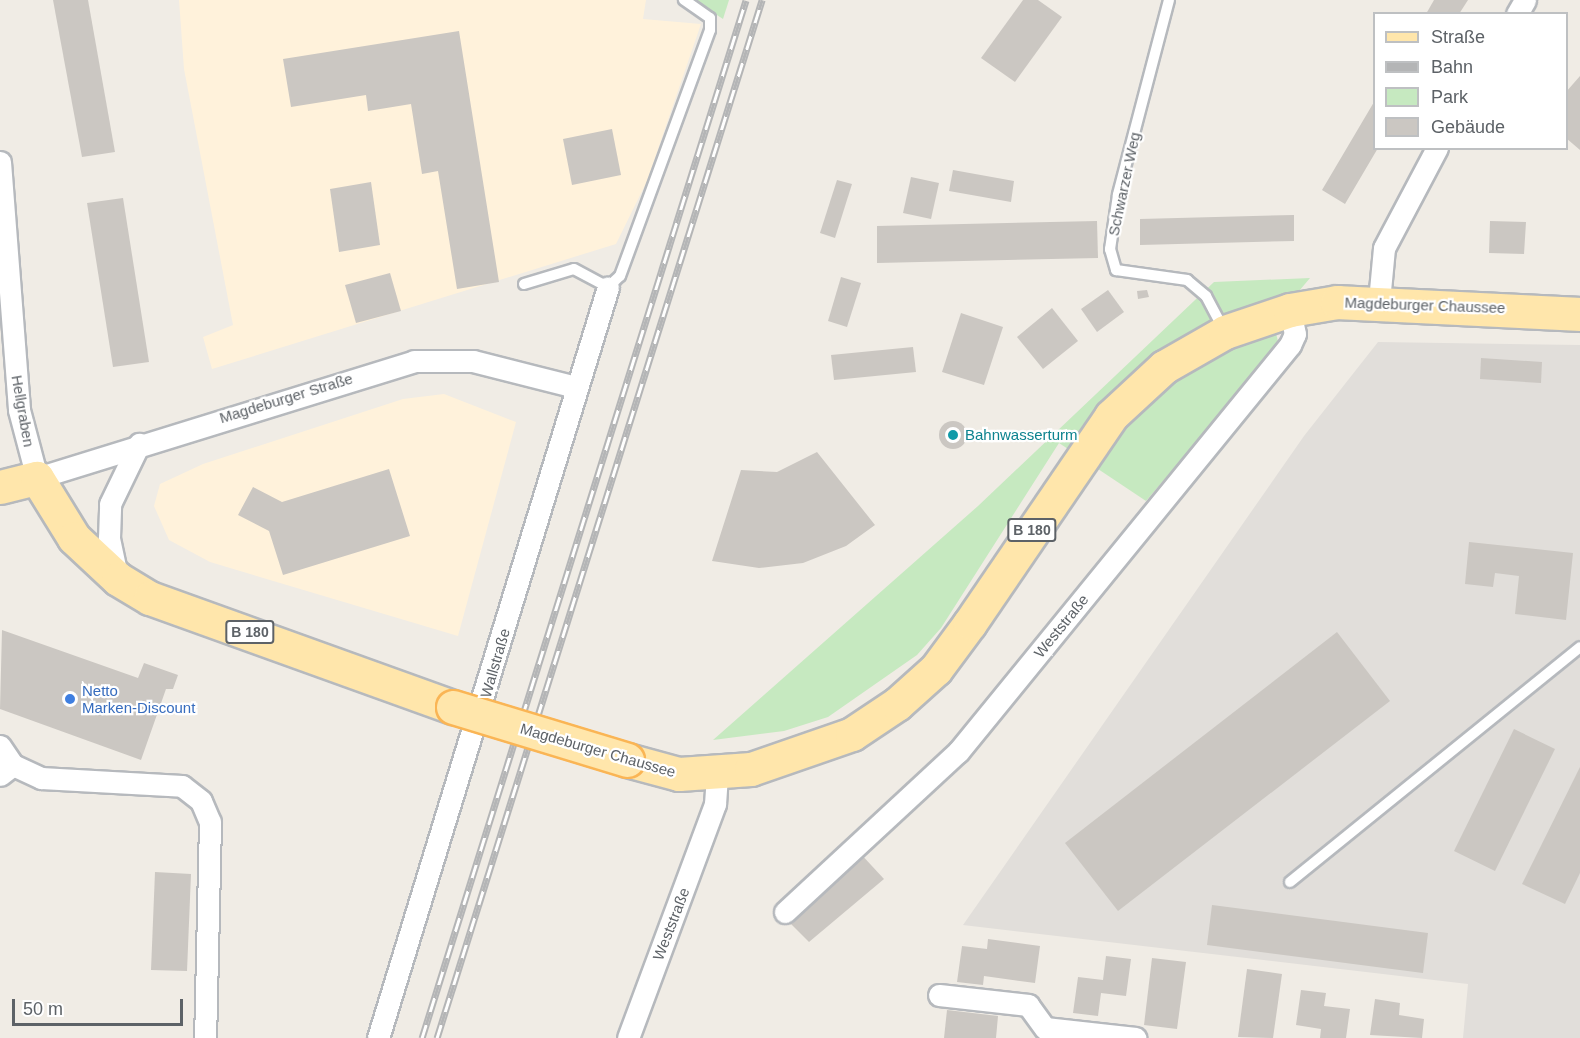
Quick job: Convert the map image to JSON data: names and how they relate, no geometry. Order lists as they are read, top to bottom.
{
  "streets": {
    "main road": ["Magdeburger Chaussee", "Magdeburger Straße", "B 180"],
    "street": ["Hellgraben", "Weststraße", "Wallstraße"],
    "lane": ["Schwarzer Weg"]
  },
  "crossings": [
    ["Schwarzer Weg", "Magdeburger Chaussee"],
    ["Magdeburger Chaussee", "Magdeburger Straße"],
    ["Magdeburger Chaussee", "Hellgraben"],
    ["Magdeburger Chaussee", "Weststraße"],
    ["Magdeburger Straße", "Hellgraben"],
    ["Magdeburger Straße", "Wallstraße"]
  ],
  "places": ["Bahnwasserturm", "Netto Marken-Discount"],
  "legend": [
    "Straße",
    "Bahn",
    "Park",
    "Gebäude"
  ],
  "scale_bar": "50 m"
}
